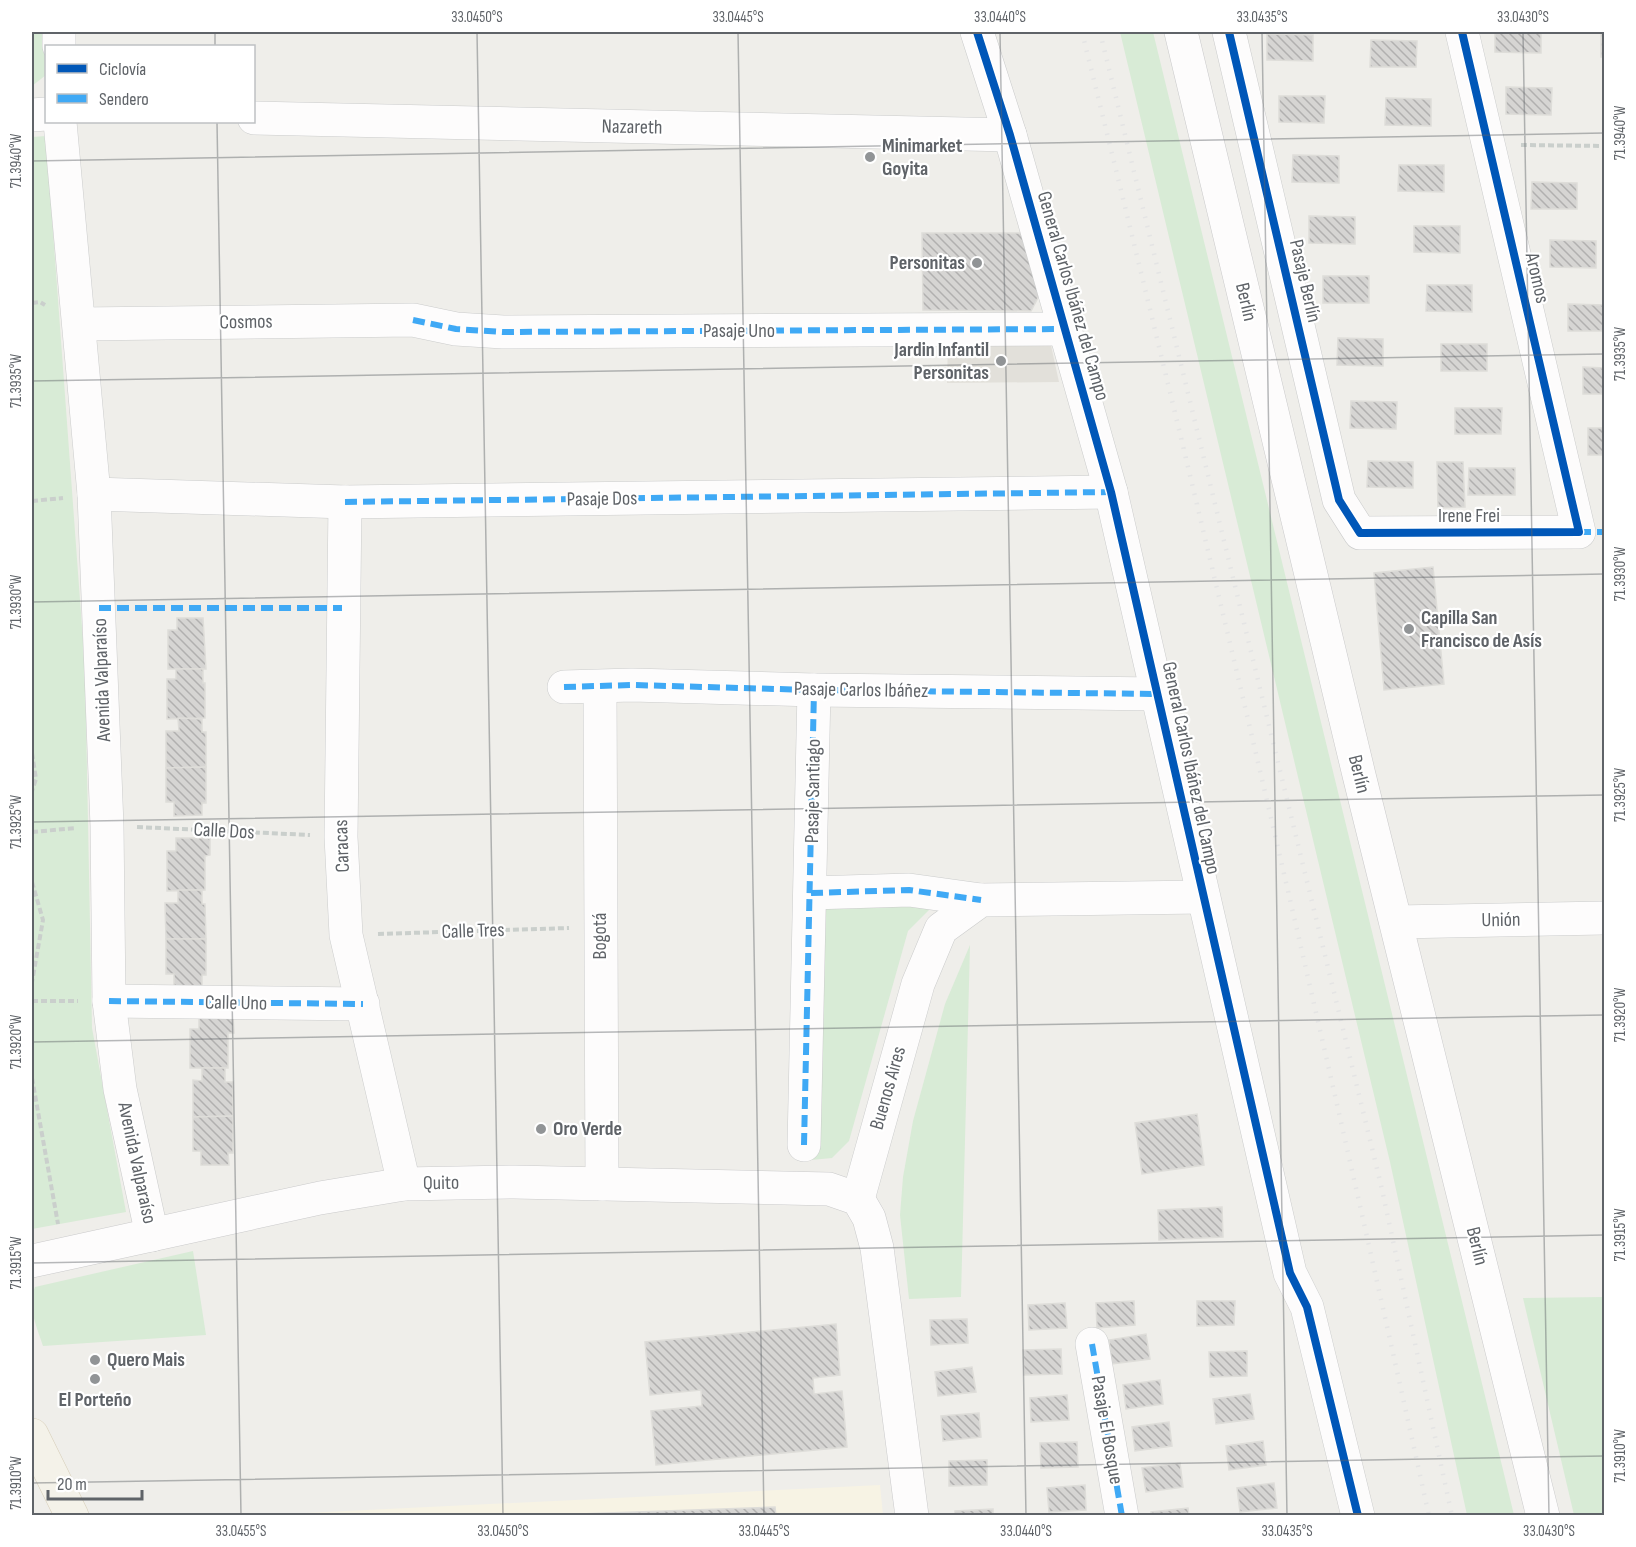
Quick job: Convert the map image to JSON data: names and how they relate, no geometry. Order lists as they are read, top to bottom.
{
  "streets": {
    "street": [
      "Nazareth",
      "Aromos",
      "Pasaje Berlín",
      "General Carlos Ibáñez del Campo",
      "Berlín",
      "Cosmos",
      "Pasaje Uno",
      "Pasaje Dos",
      "Irene Frei",
      "Avenida Valparaíso",
      "Pasaje Carlos Ibáñez",
      "Pasaje Santiago",
      "Caracas",
      "Unión",
      "Bogotá",
      "Calle Uno",
      "Buenos Aires",
      "Quito",
      "Pasaje El Bosque"
    ],
    "path": ["Calle Dos", "Calle Tres"]
  },
  "crossings": [
    ["Nazareth", "General Carlos Ibáñez del Campo"],
    ["Aromos", "Irene Frei"],
    ["Pasaje Berlín", "Irene Frei"],
    ["General Carlos Ibáñez del Campo", "Pasaje Uno"],
    ["General Carlos Ibáñez del Campo", "Pasaje Dos"],
    ["General Carlos Ibáñez del Campo", "Pasaje Carlos Ibáñez"],
    ["Berlín", "Unión"],
    ["Cosmos", "Pasaje Uno"],
    ["Cosmos", "Avenida Valparaíso"],
    ["Pasaje Dos", "Avenida Valparaíso"],
    ["Pasaje Dos", "Caracas"],
    ["Avenida Valparaíso", "Calle Dos"],
    ["Avenida Valparaíso", "Calle Uno"],
    ["Avenida Valparaíso", "Quito"],
    ["Pasaje Carlos Ibáñez", "Pasaje Santiago"],
    ["Pasaje Carlos Ibáñez", "Bogotá"],
    ["Calle Dos", "Caracas"],
    ["Caracas", "Calle Tres"],
    ["Caracas", "Calle Uno"],
    ["Caracas", "Quito"],
    ["Calle Tres", "Bogotá"],
    ["Bogotá", "Quito"],
    ["Buenos Aires", "Quito"]
  ],
  "places": [
    "Minimarket Goyita",
    "Personitas",
    "Jardin Infantil Personitas",
    "Capilla San Francisco de Asís",
    "Oro Verde",
    "Quero Mais",
    "El Porteño"
  ],
  "legend": ["Ciclovía", "Sendero"],
  "scale_bar": "20 m",
  "coordinates": [
    "33.0450°S",
    "33.0445°S",
    "33.0440°S",
    "33.0435°S",
    "33.0430°S",
    "71.3940°W",
    "71.3935°W",
    "71.3930°W",
    "71.3925°W",
    "71.3920°W",
    "71.3915°W",
    "71.3910°W",
    "33.0455°S"
  ]
}
